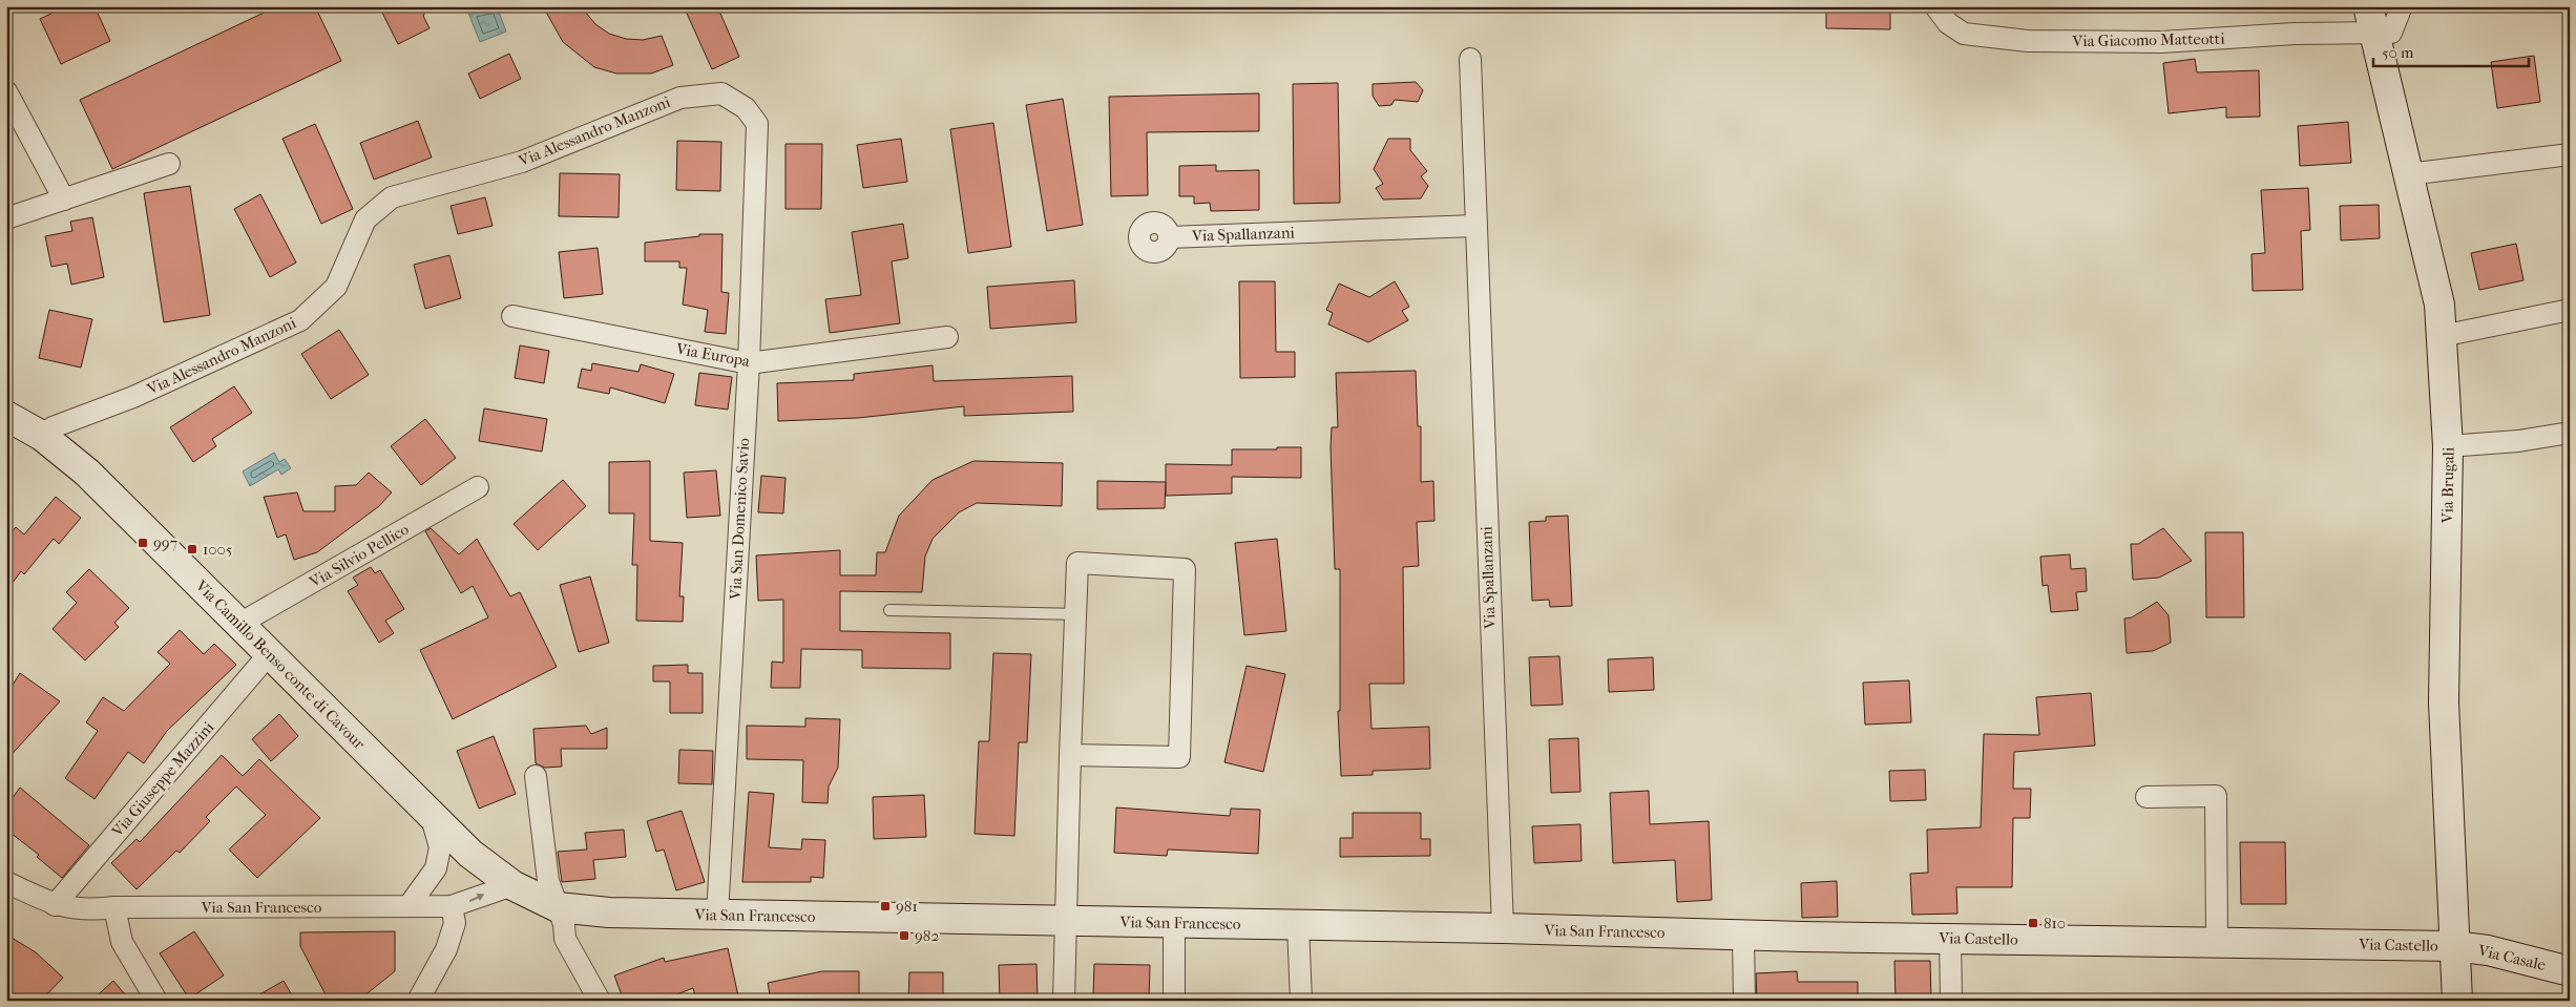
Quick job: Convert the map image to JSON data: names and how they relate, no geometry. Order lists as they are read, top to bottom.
{
  "streets": {
    "street": [
      "Via Giacomo Matteotti",
      "Via Alessandro Manzoni",
      "Via Spallanzani",
      "Via Europa",
      "Via Brugali",
      "Via San Domenico Savio",
      "Via Silvio Pellico",
      "Via Camillo Benso conte di Cavour",
      "Via Giuseppe Mazzini",
      "Via San Francesco",
      "Via Castello",
      "Via Casale"
    ]
  },
  "crossings": [
    ["Via Giacomo Matteotti", "Via Brugali"],
    ["Via Alessandro Manzoni", "Via San Domenico Savio"],
    ["Via Alessandro Manzoni", "Via Camillo Benso conte di Cavour"],
    ["Via Spallanzani", "Via San Francesco"],
    ["Via Europa", "Via San Domenico Savio"],
    ["Via Brugali", "Via Castello"],
    ["Via Brugali", "Via Casale"],
    ["Via San Domenico Savio", "Via San Francesco"],
    ["Via Silvio Pellico", "Via Camillo Benso conte di Cavour"],
    ["Via Camillo Benso conte di Cavour", "Via Giuseppe Mazzini"],
    ["Via Camillo Benso conte di Cavour", "Via San Francesco"],
    ["Via Giuseppe Mazzini", "Via San Francesco"],
    ["Via San Francesco", "Via Castello"],
    ["Via Castello", "Via Casale"]
  ],
  "places": {
    "transit": [
      "997",
      "1005",
      "981",
      "810",
      "982"
    ]
  },
  "scale_bar": "50 m"
}
